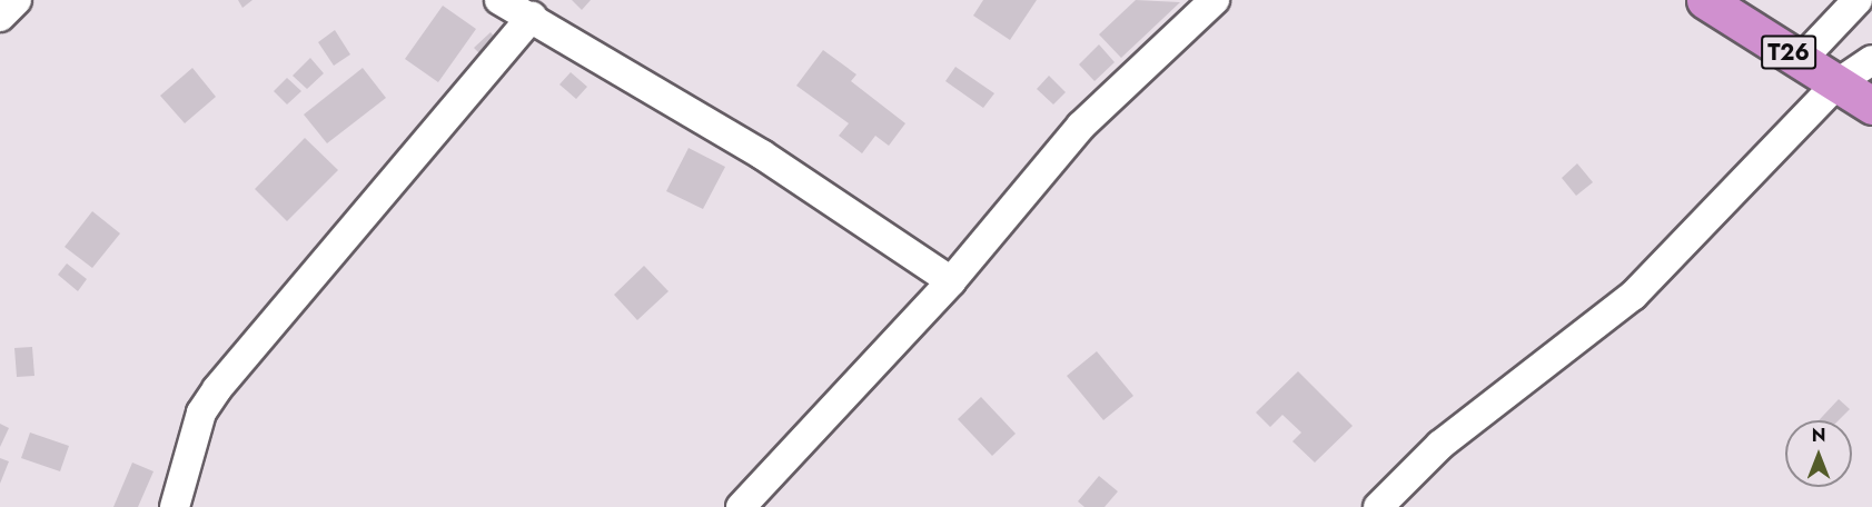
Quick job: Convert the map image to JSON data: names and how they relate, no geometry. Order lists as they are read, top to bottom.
{
  "streets": {
    "highway": ["T26"]
  },
  "north": "top"
}
